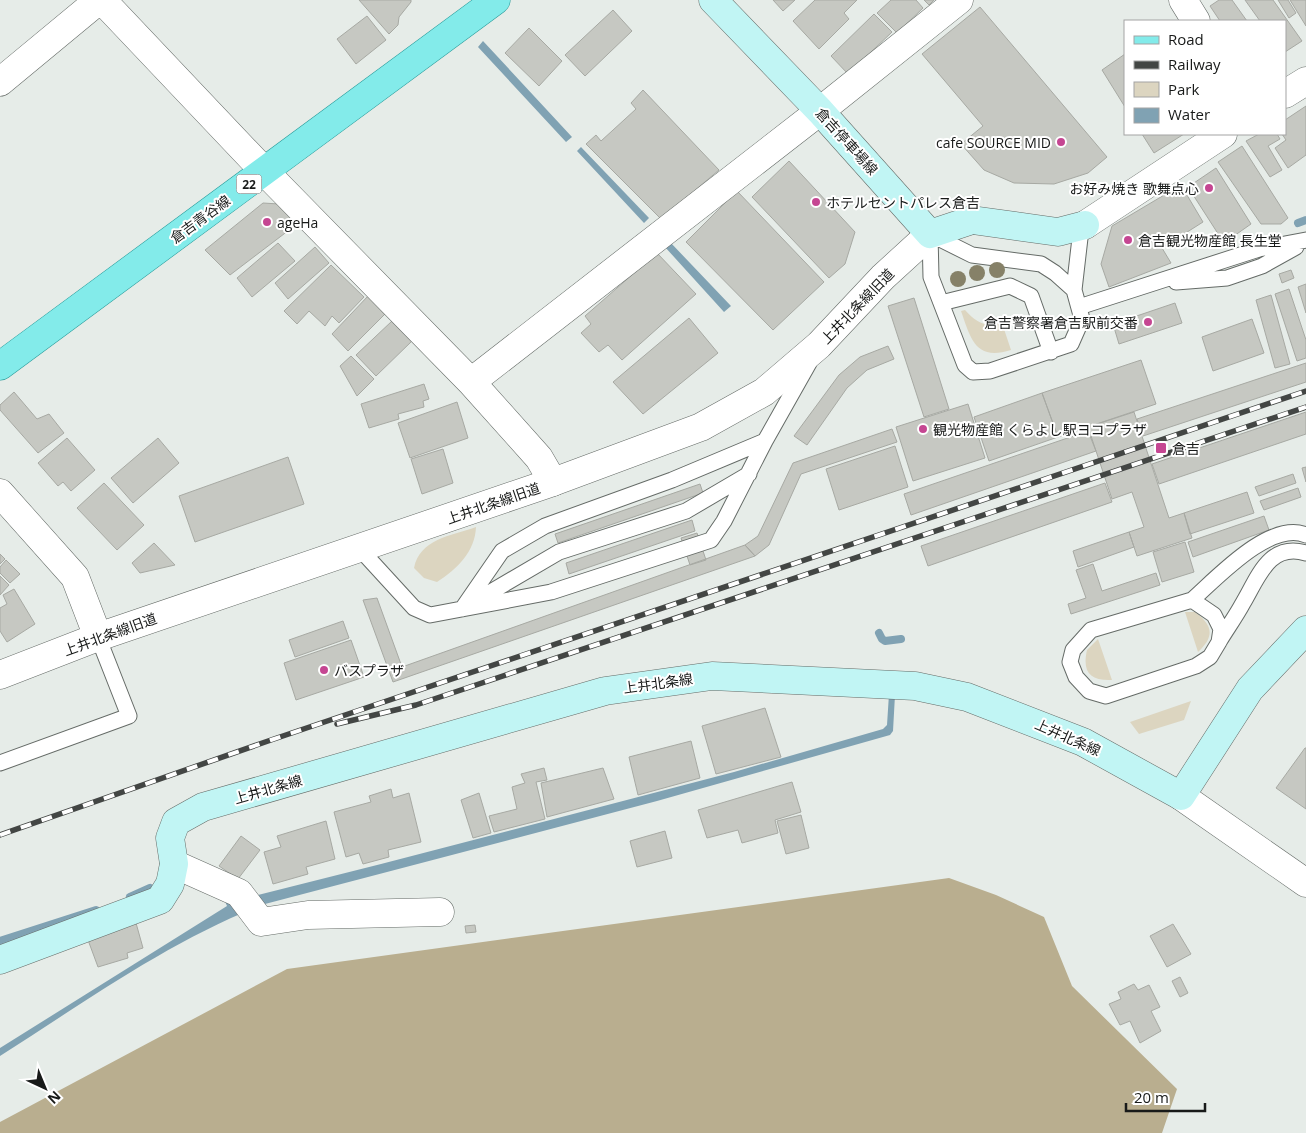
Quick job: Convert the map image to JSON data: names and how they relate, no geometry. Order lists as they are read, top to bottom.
{
  "streets": {
    "main road": [
      "倉吉停車場線",
      "22",
      "倉吉青谷線",
      "上井北条線"
    ],
    "street": ["上井北条線旧道"]
  },
  "crossings": [
    ["倉吉停車場線", "上井北条線旧道"]
  ],
  "places": {
    "other": [
      "cafe SOURCE MID",
      "お好み焼き 歌舞点心",
      "ホテルセントパレス倉吉",
      "ageHa",
      "倉吉観光物産館 長生堂",
      "倉吉警察署倉吉駅前交番",
      "観光物産館 くらよし駅ヨコプラザ",
      "バスプラザ"
    ],
    "transit": ["倉吉"]
  },
  "legend": [
    "Road",
    "Railway",
    "Park",
    "Water"
  ],
  "scale_bar": "20 m",
  "north": "bottom right"
}
